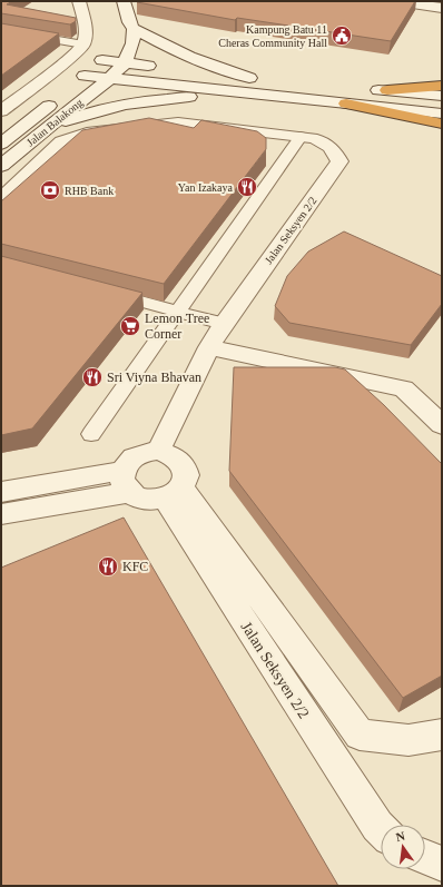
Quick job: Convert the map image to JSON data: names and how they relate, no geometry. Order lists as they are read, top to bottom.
{
  "streets": {
    "street": ["Jalan Balakong", "Jalan Seksyen 2/2"]
  },
  "places": {
    "public building": ["Kampung Batu 11 Cheras Community Hall"],
    "restaurant": ["Yan Izakaya", "Sri Viyna Bhavan", "KFC"],
    "bank": ["RHB Bank"],
    "supermarket": ["Lemon Tree Corner"]
  },
  "north": "top"
}
